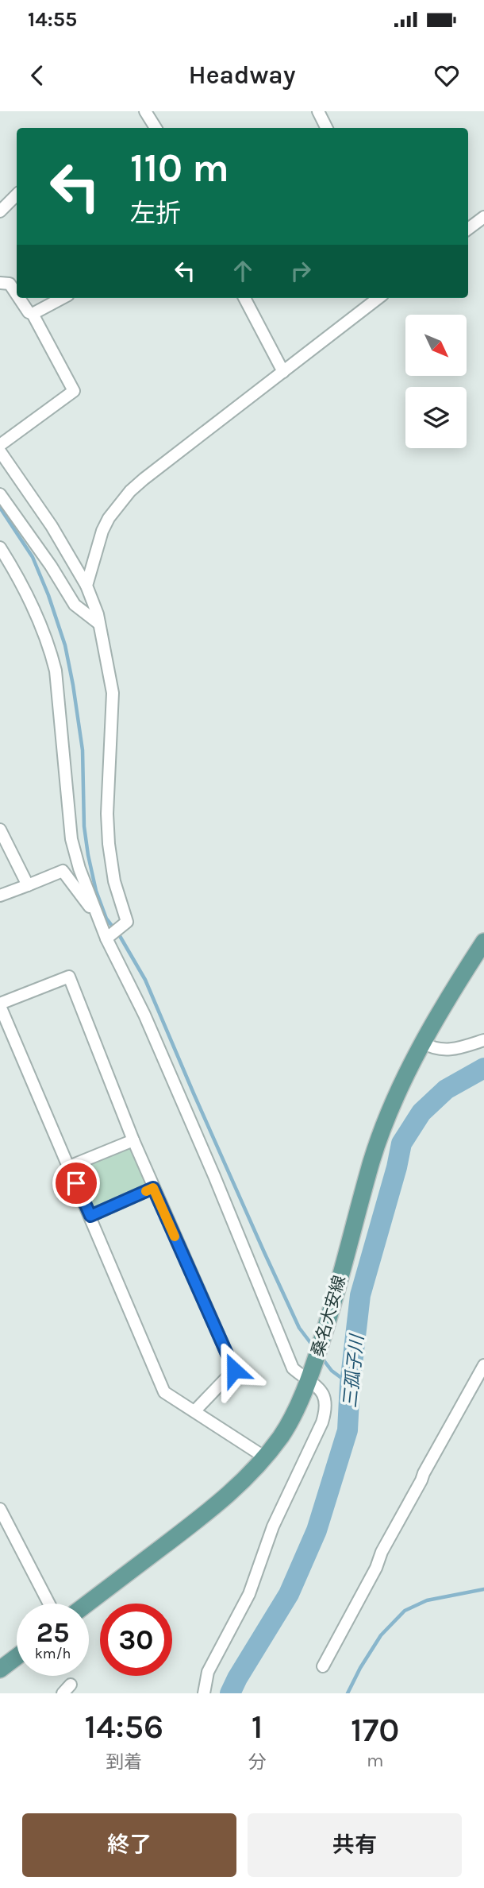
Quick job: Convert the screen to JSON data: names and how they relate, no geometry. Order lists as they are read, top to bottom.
{
  "streets": {
    "main road": ["桑名大安線"]
  },
  "water": ["三孤子川"],
  "north": "bottom right",
  "page": {
    "status": "14:55",
    "header": "Headway",
    "turn": ["110 m", "左折"],
    "speed": "25 km/h",
    "limit": "30",
    "eta": [
      "14:56",
      "到着",
      "1",
      "分",
      "170",
      "m"
    ],
    "buttons": ["終了", "共有"]
  }
}
